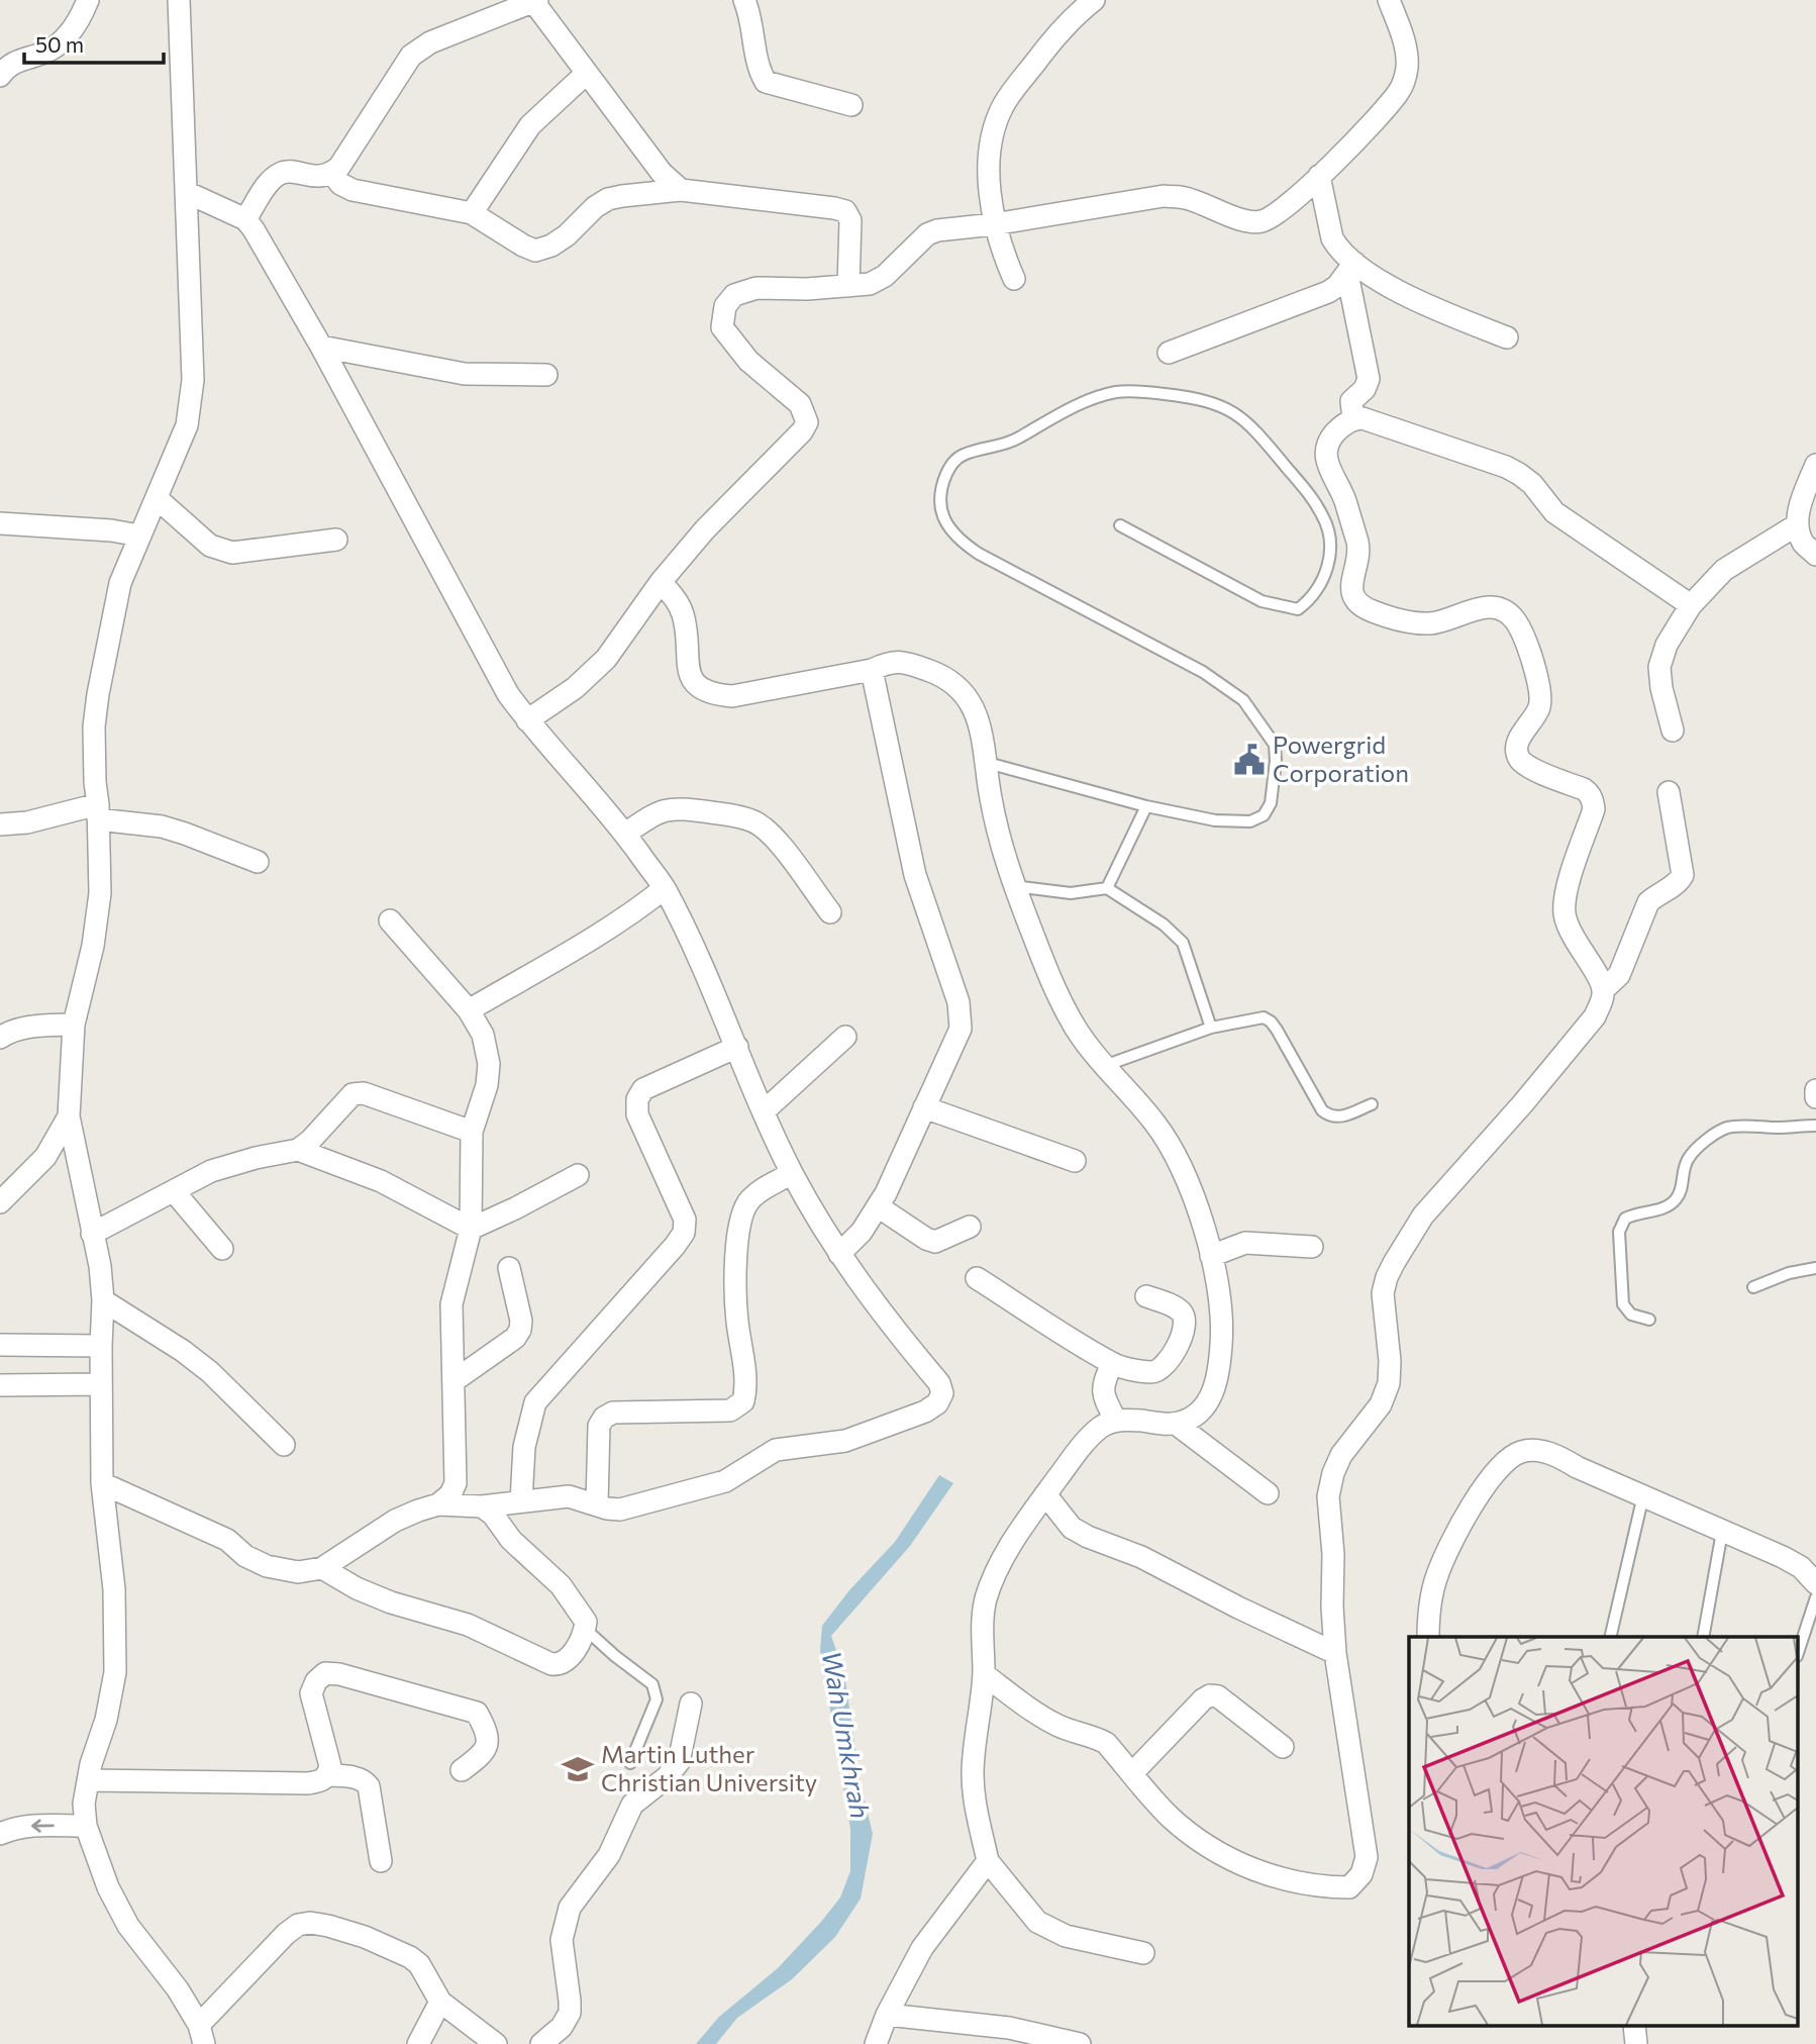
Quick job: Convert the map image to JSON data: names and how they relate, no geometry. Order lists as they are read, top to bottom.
{
  "water": ["Wah Umkhrah"],
  "places": {
    "public building": ["Powergrid Corporation"],
    "school or university": ["Martin Luther Christian University"]
  },
  "scale_bar": "50 m"
}
